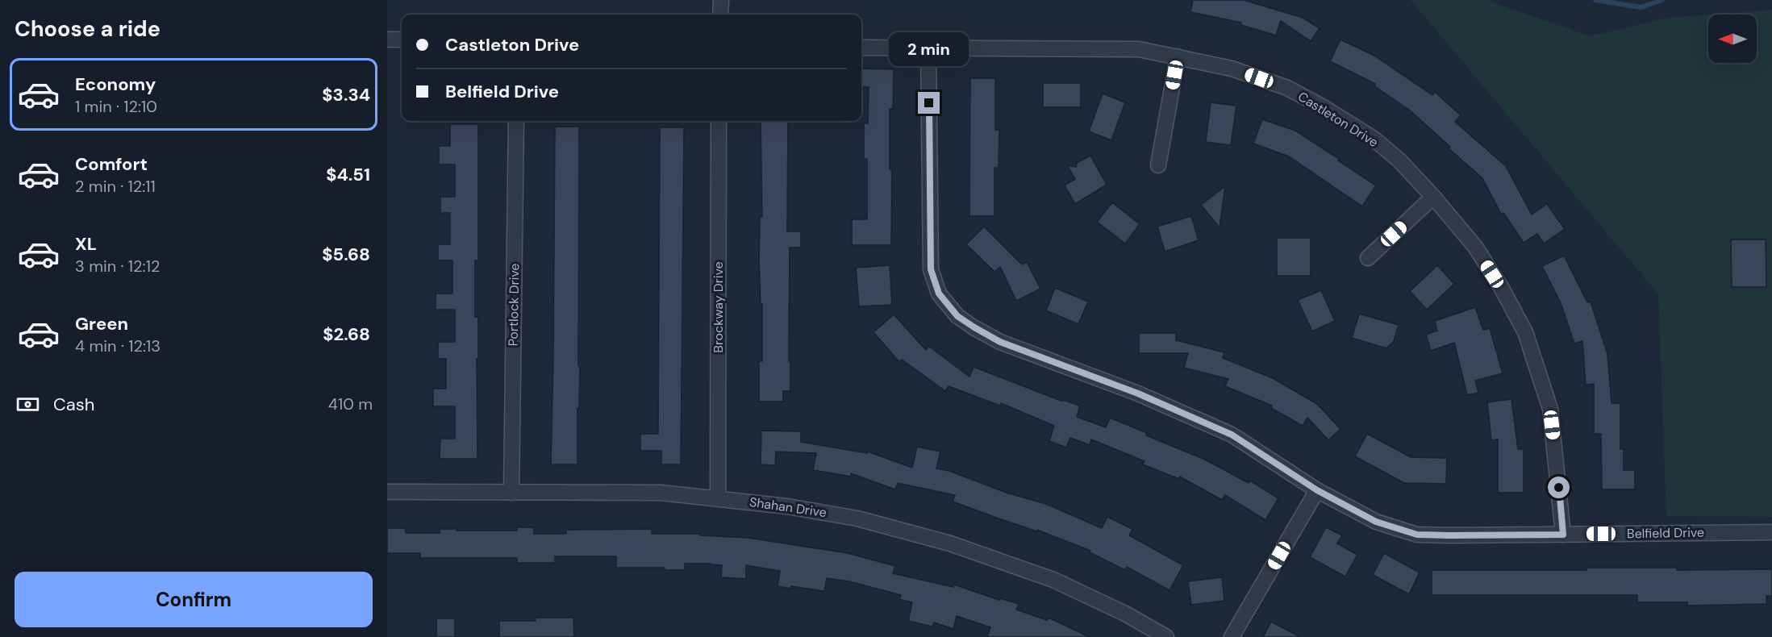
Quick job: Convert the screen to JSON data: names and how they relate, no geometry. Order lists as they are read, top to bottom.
{
  "streets": {
    "street": [
      "Castleton Drive",
      "Portlock Drive",
      "Brockway Drive",
      "Shahan Drive",
      "Belfield Drive"
    ]
  },
  "crossings": [
    ["Castleton Drive", "Belfield Drive"],
    ["Portlock Drive", "Shahan Drive"],
    ["Brockway Drive", "Shahan Drive"]
  ],
  "north": "left",
  "page": {
    "heading": "Choose a ride",
    "banner": ["Castleton Drive", "Belfield Drive"],
    "bubble": "2 min",
    "list": [
      {
        "name": "Economy",
        "note": "1 min · 12:10",
        "value": "$3.34"
      },
      {
        "name": "Comfort",
        "note": "2 min · 12:11",
        "value": "$4.51"
      },
      {
        "name": "XL",
        "note": "3 min · 12:12",
        "value": "$5.68"
      },
      {
        "name": "Green",
        "note": "4 min · 12:13",
        "value": "$2.68"
      }
    ],
    "pay": ["Cash", "410 m"],
    "buttons": "Confirm"
  }
}
